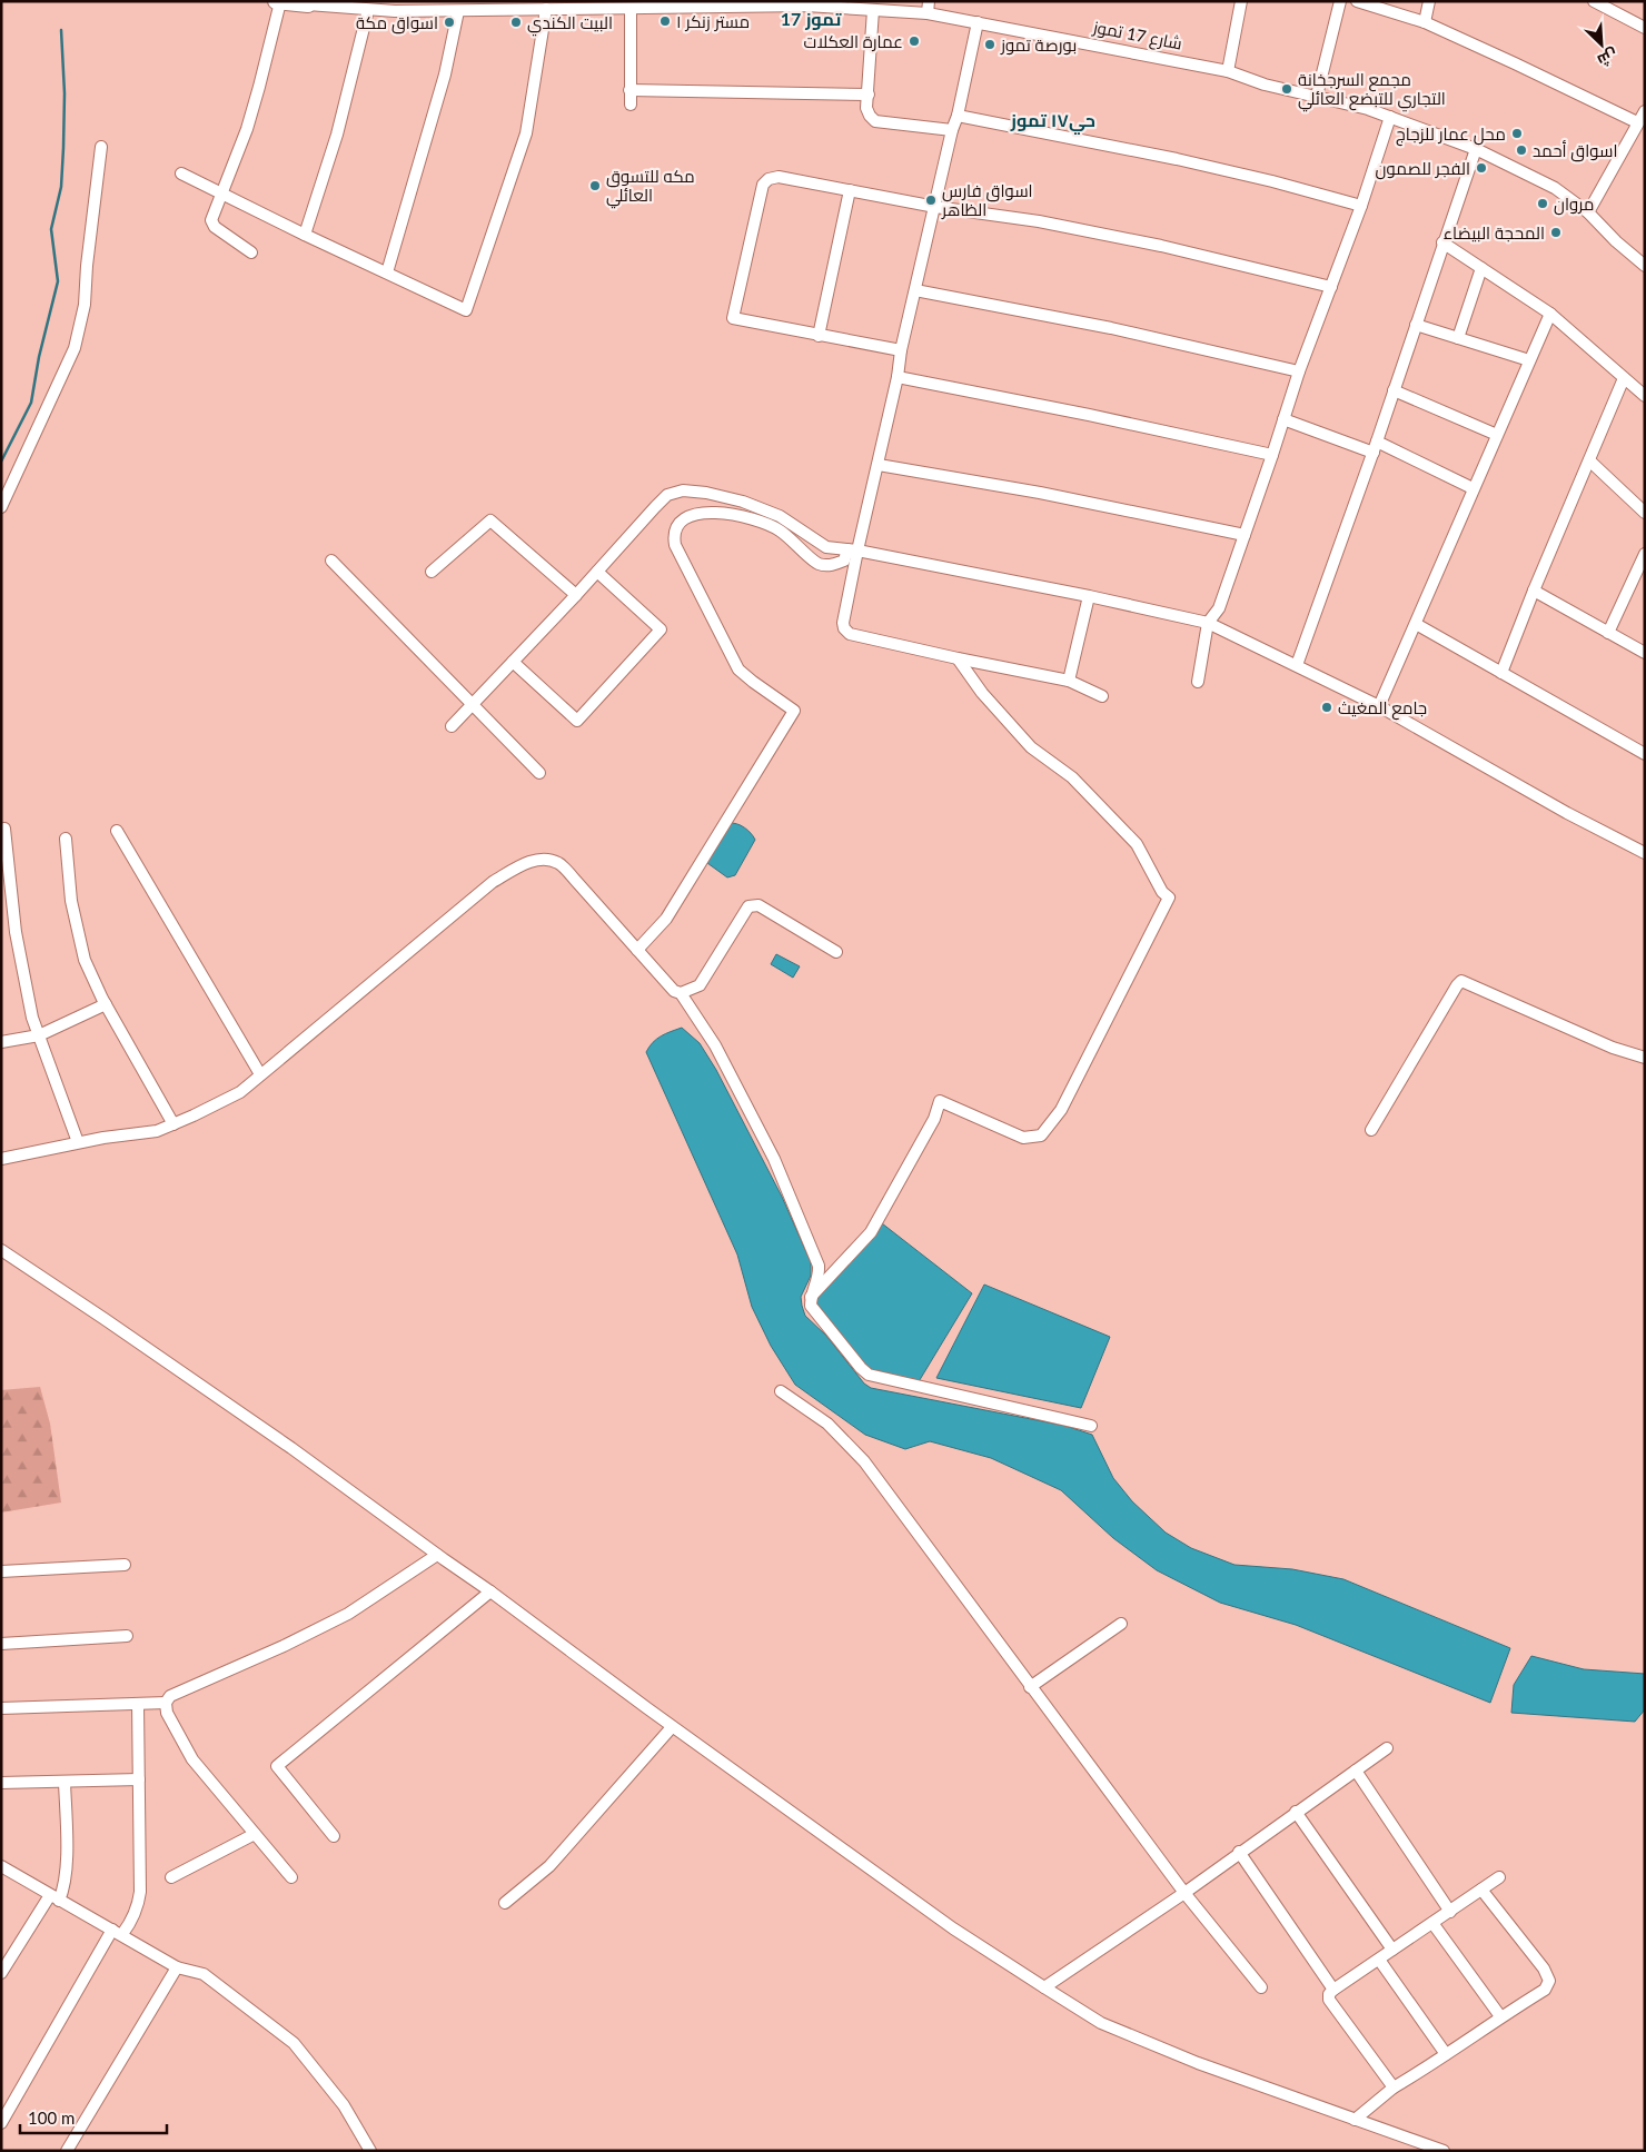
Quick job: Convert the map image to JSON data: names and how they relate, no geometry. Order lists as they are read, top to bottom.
{
  "streets": {
    "main road": ["شارع 17 تموز"]
  },
  "districts": ["17 تموز", "حي۱۷ تموز"],
  "places": [
    "مستر زنكر ١",
    "اسواق مكة",
    "البيت الكندي",
    "عمارة العكلات",
    "بورصة تموز",
    "مجمع السرجخانة التجاري للتبضع العائلي",
    "محل عمار للزجاج",
    "اسواق أحمد",
    "الفجر للصمون",
    "مكه للتسوق العائلي",
    "اسواق فارس الظاهر",
    "مروان",
    "المحجة البيضاء",
    "جامع المغيث"
  ],
  "scale_bar": "100 m",
  "north": "bottom right"
}
